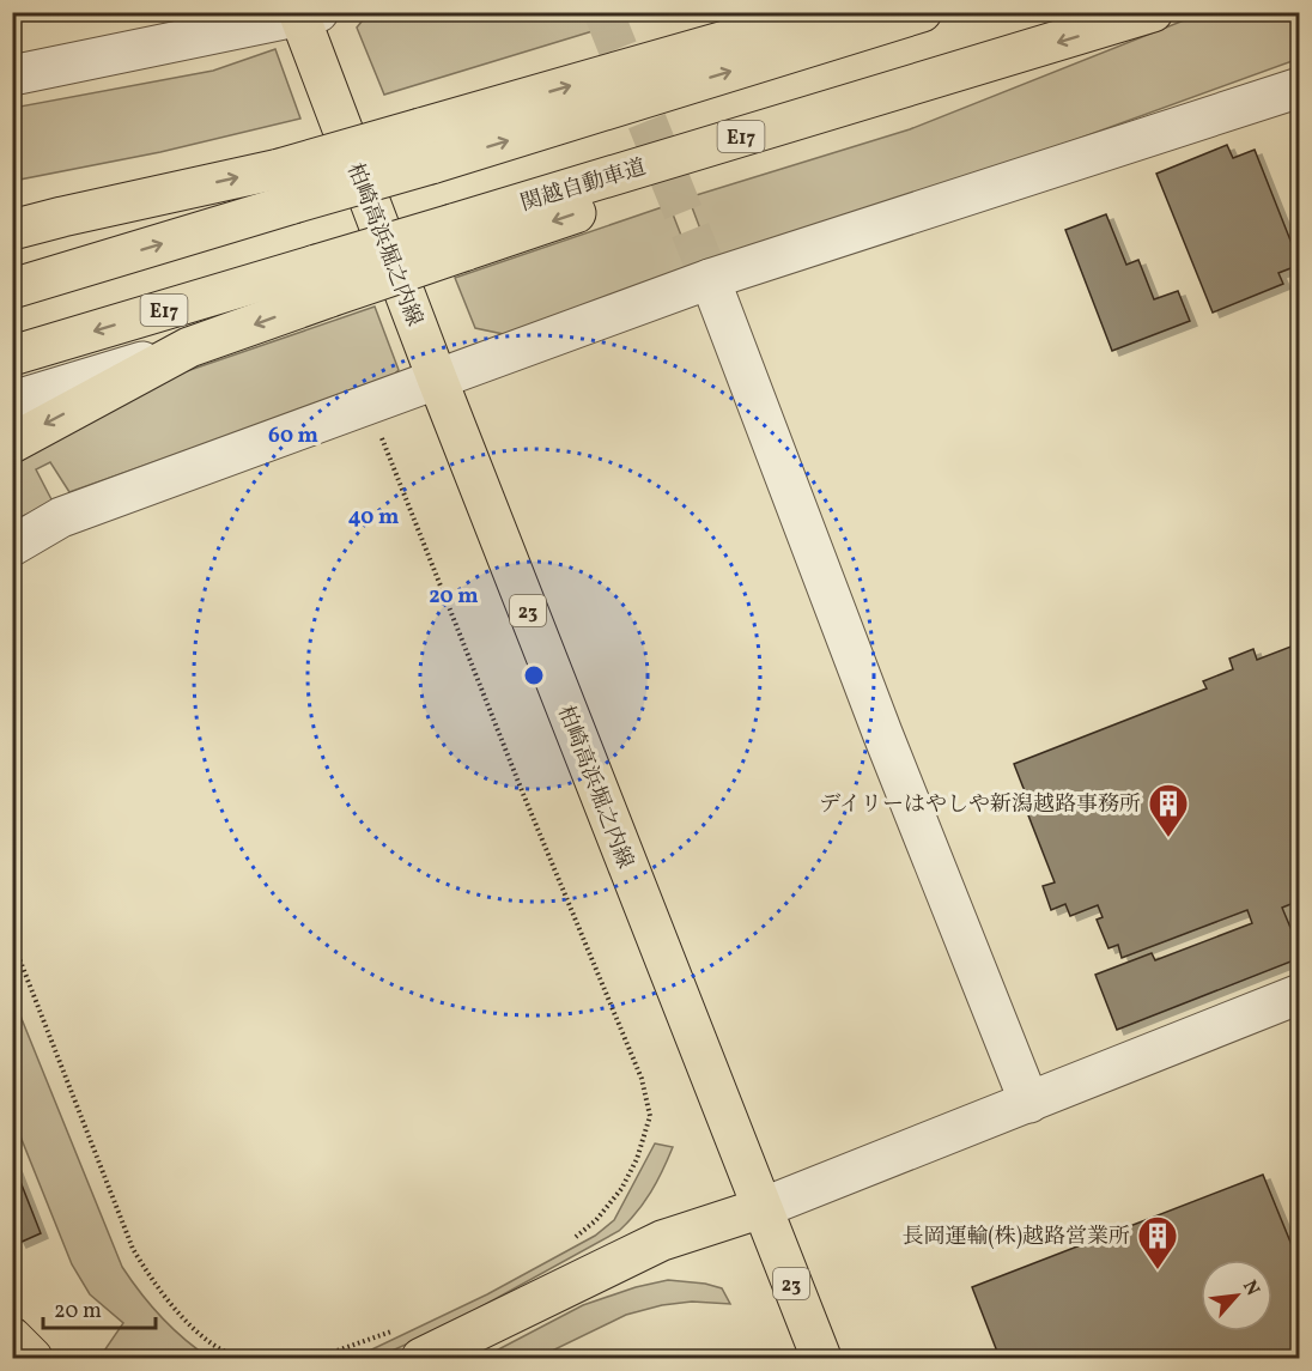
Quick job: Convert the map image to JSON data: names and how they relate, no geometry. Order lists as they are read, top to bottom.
{
  "streets": {
    "main road": ["E17", "柏崎高浜堀之内線", "23"]
  },
  "places": {
    "building": ["デイリーはやしや新潟越路事務所", "長岡運輸(株)越路営業所"]
  },
  "scale_bar": "20 m",
  "north": "top right",
  "rings": ["60 m", "40 m", "20 m"]
}
